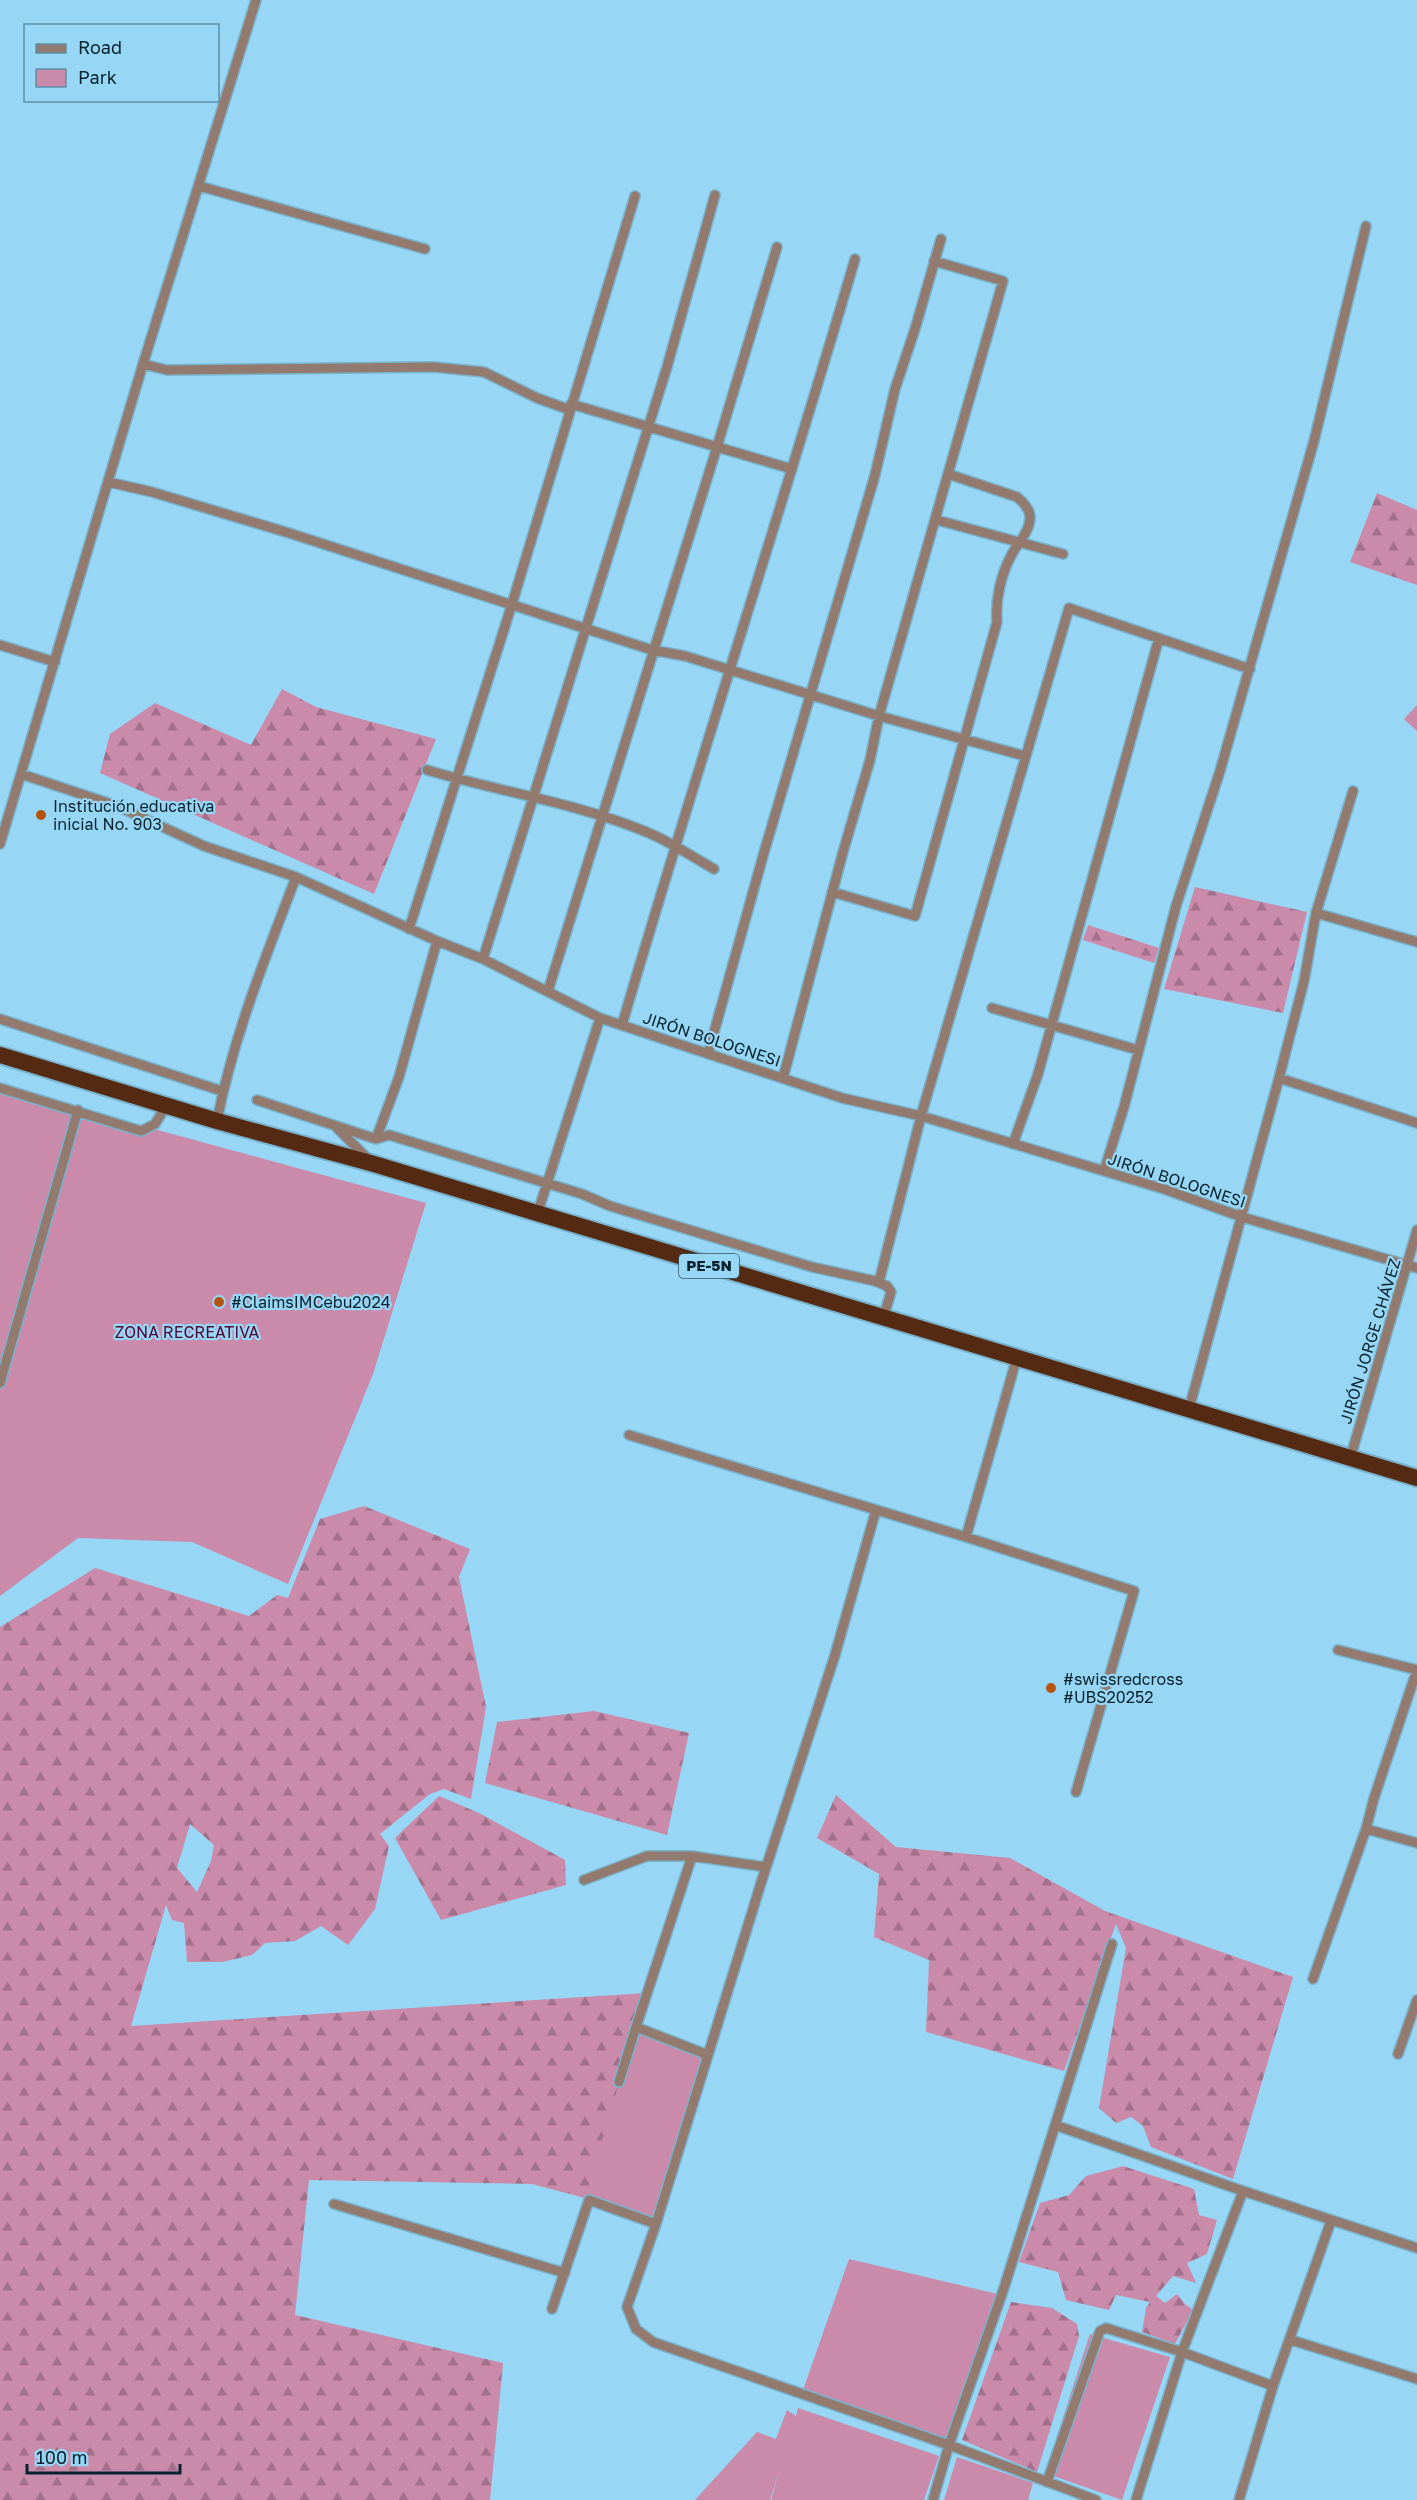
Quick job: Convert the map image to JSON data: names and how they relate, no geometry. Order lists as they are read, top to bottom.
{
  "streets": {
    "highway": ["PE-5N"],
    "street": ["JIRÓN BOLOGNESI", "JIRÓN JORGE CHÁVEZ"]
  },
  "crossings": [
    ["JIRÓN BOLOGNESI", "JIRÓN JORGE CHÁVEZ"],
    ["PE-5N", "JIRÓN JORGE CHÁVEZ"]
  ],
  "parks": ["ZONA RECREATIVA"],
  "places": ["Institución educativa inicial No. 903", "#ClaimsIMCebu2024", "#swissredcross #UBS20252"],
  "legend": ["Road", "Park"],
  "scale_bar": "100 m"
}
